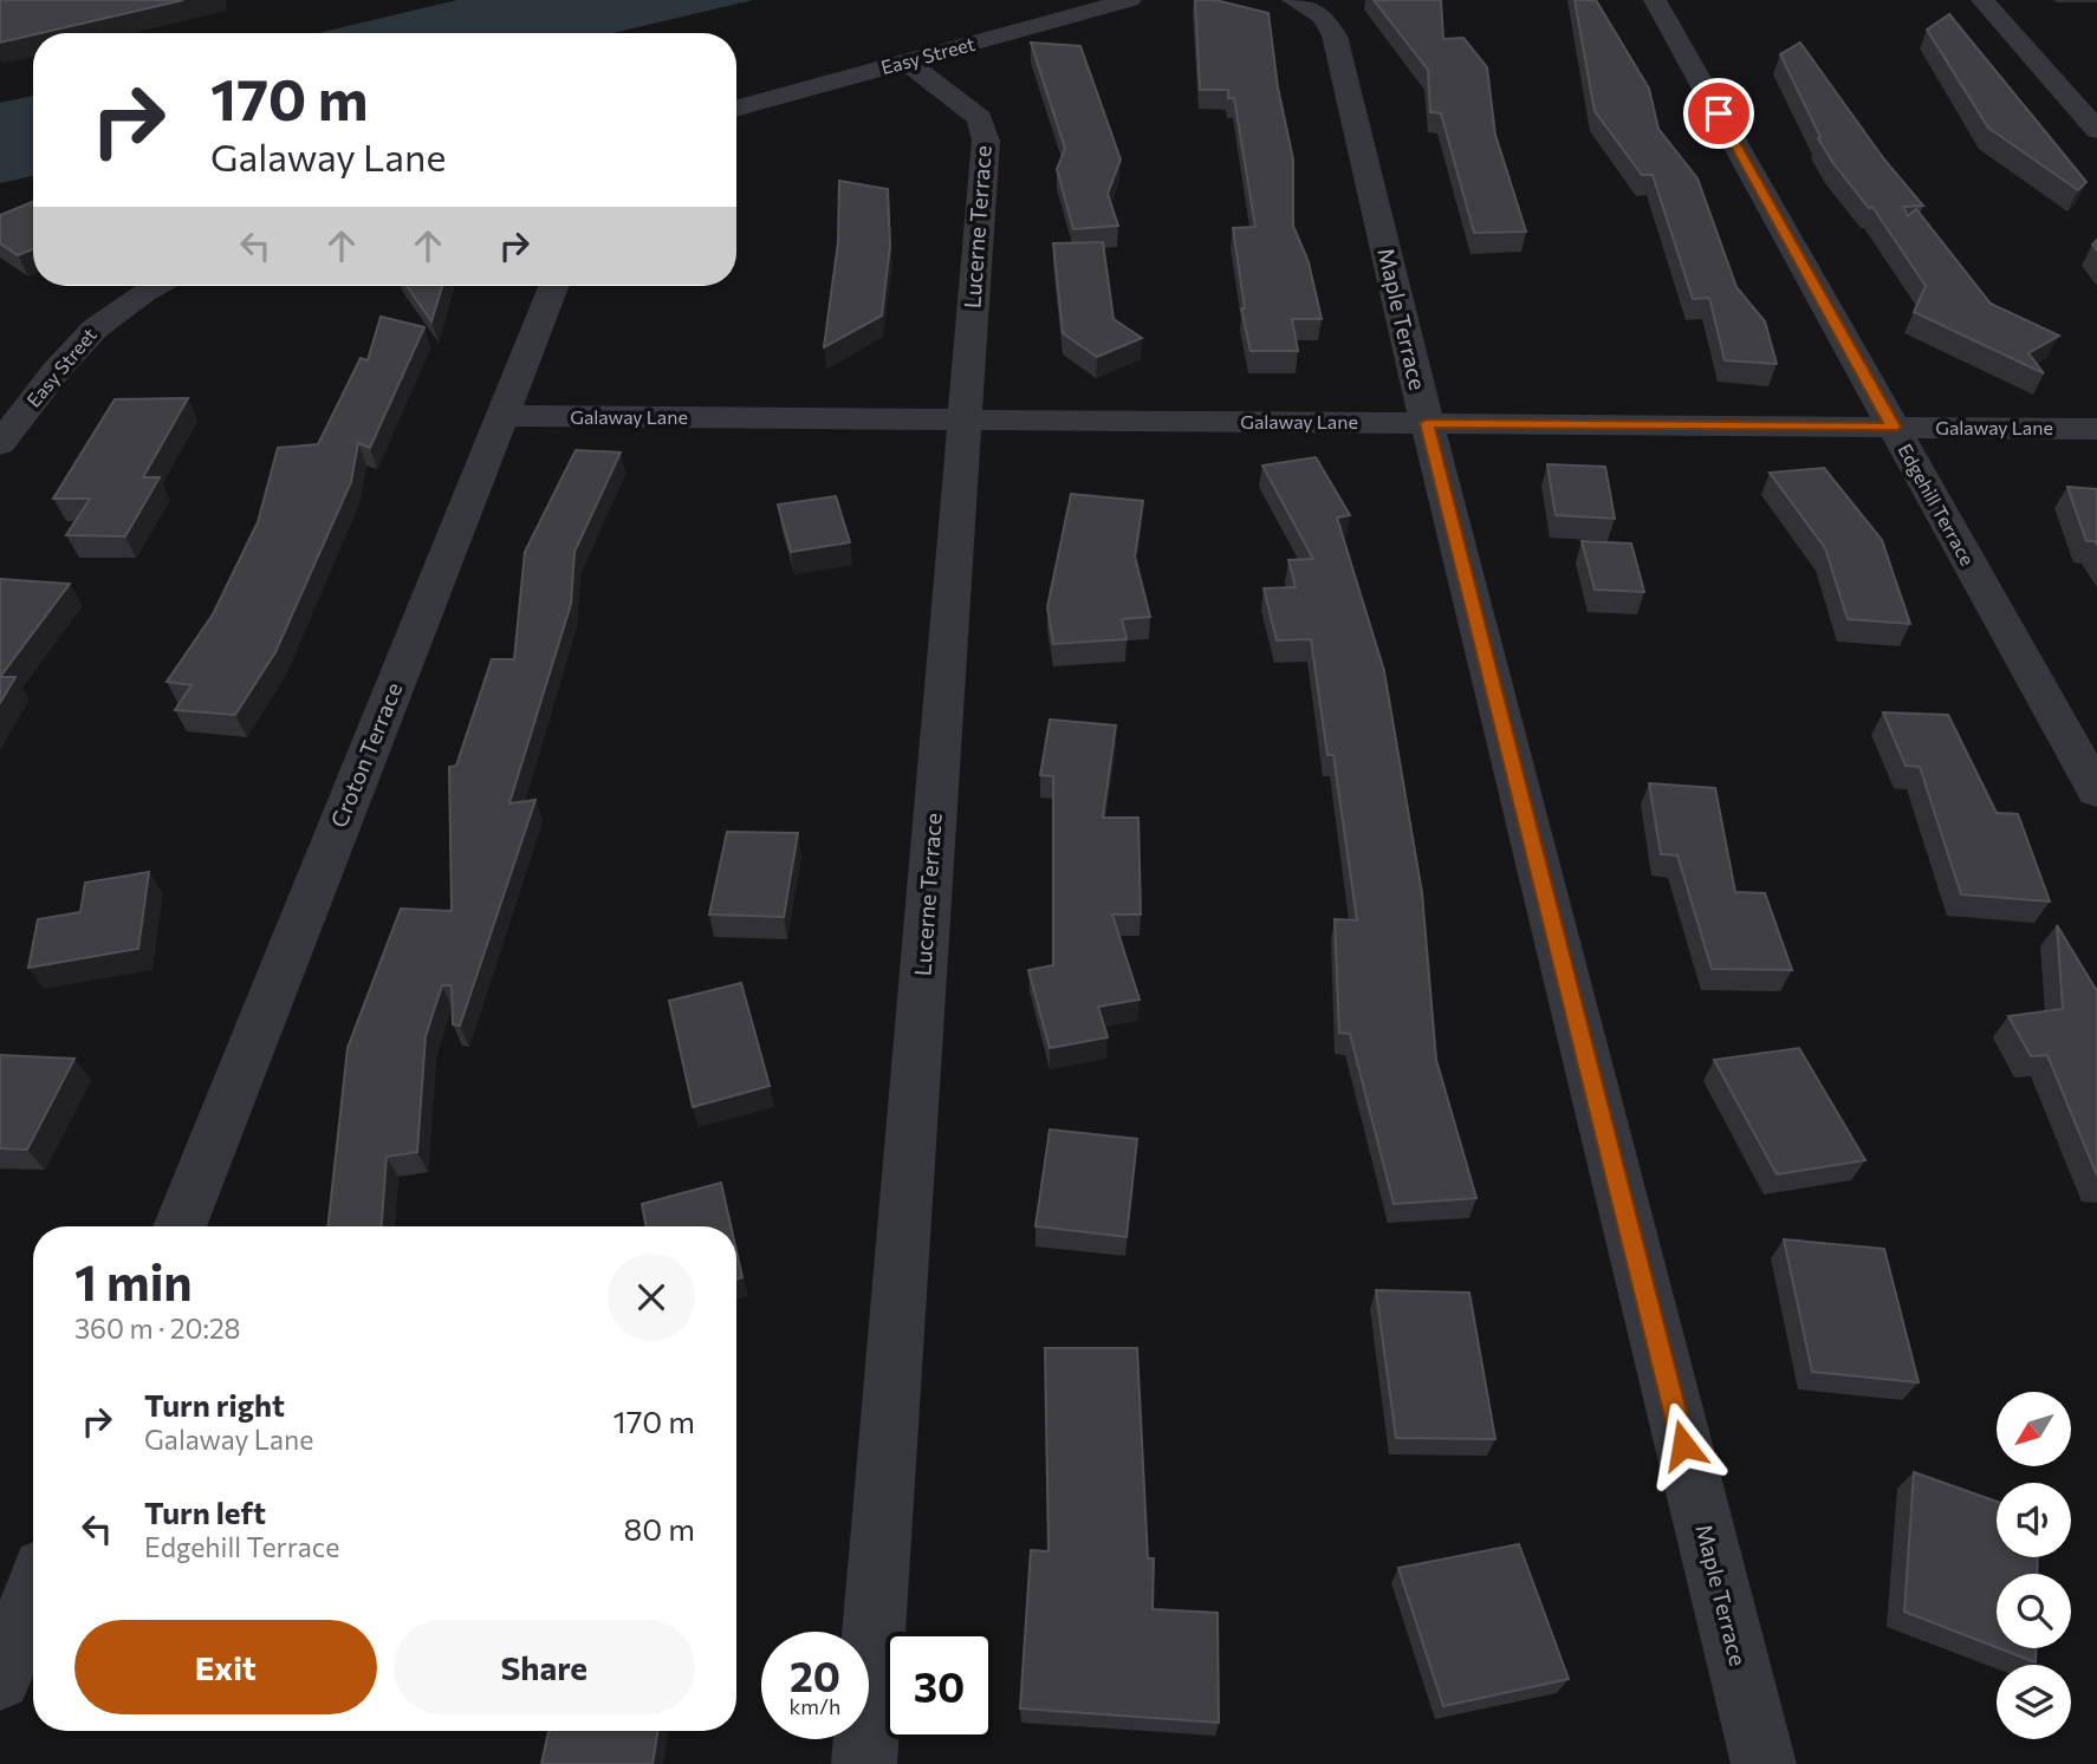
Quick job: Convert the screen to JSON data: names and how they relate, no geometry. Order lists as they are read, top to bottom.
{
  "streets": {
    "street": [
      "Easy Street",
      "Lucerne Terrace",
      "Maple Terrace",
      "Galaway Lane",
      "Edgehill Terrace",
      "Croton Terrace"
    ]
  },
  "crossings": [
    ["Easy Street", "Lucerne Terrace"],
    ["Lucerne Terrace", "Galaway Lane"],
    ["Maple Terrace", "Galaway Lane"],
    ["Galaway Lane", "Edgehill Terrace"],
    ["Galaway Lane", "Croton Terrace"]
  ],
  "north": "bottom left",
  "page": {
    "turn": ["170 m", "Galaway Lane"],
    "heading": ["1 min", "360 m · 20:28"],
    "list": [
      {
        "name": "Turn right",
        "note": "Galaway Lane",
        "value": "170 m"
      },
      {
        "name": "Turn left",
        "note": "Edgehill Terrace",
        "value": "80 m"
      }
    ],
    "buttons": ["Exit", "Share"],
    "speed": "20 km/h",
    "limit": "30"
  }
}
